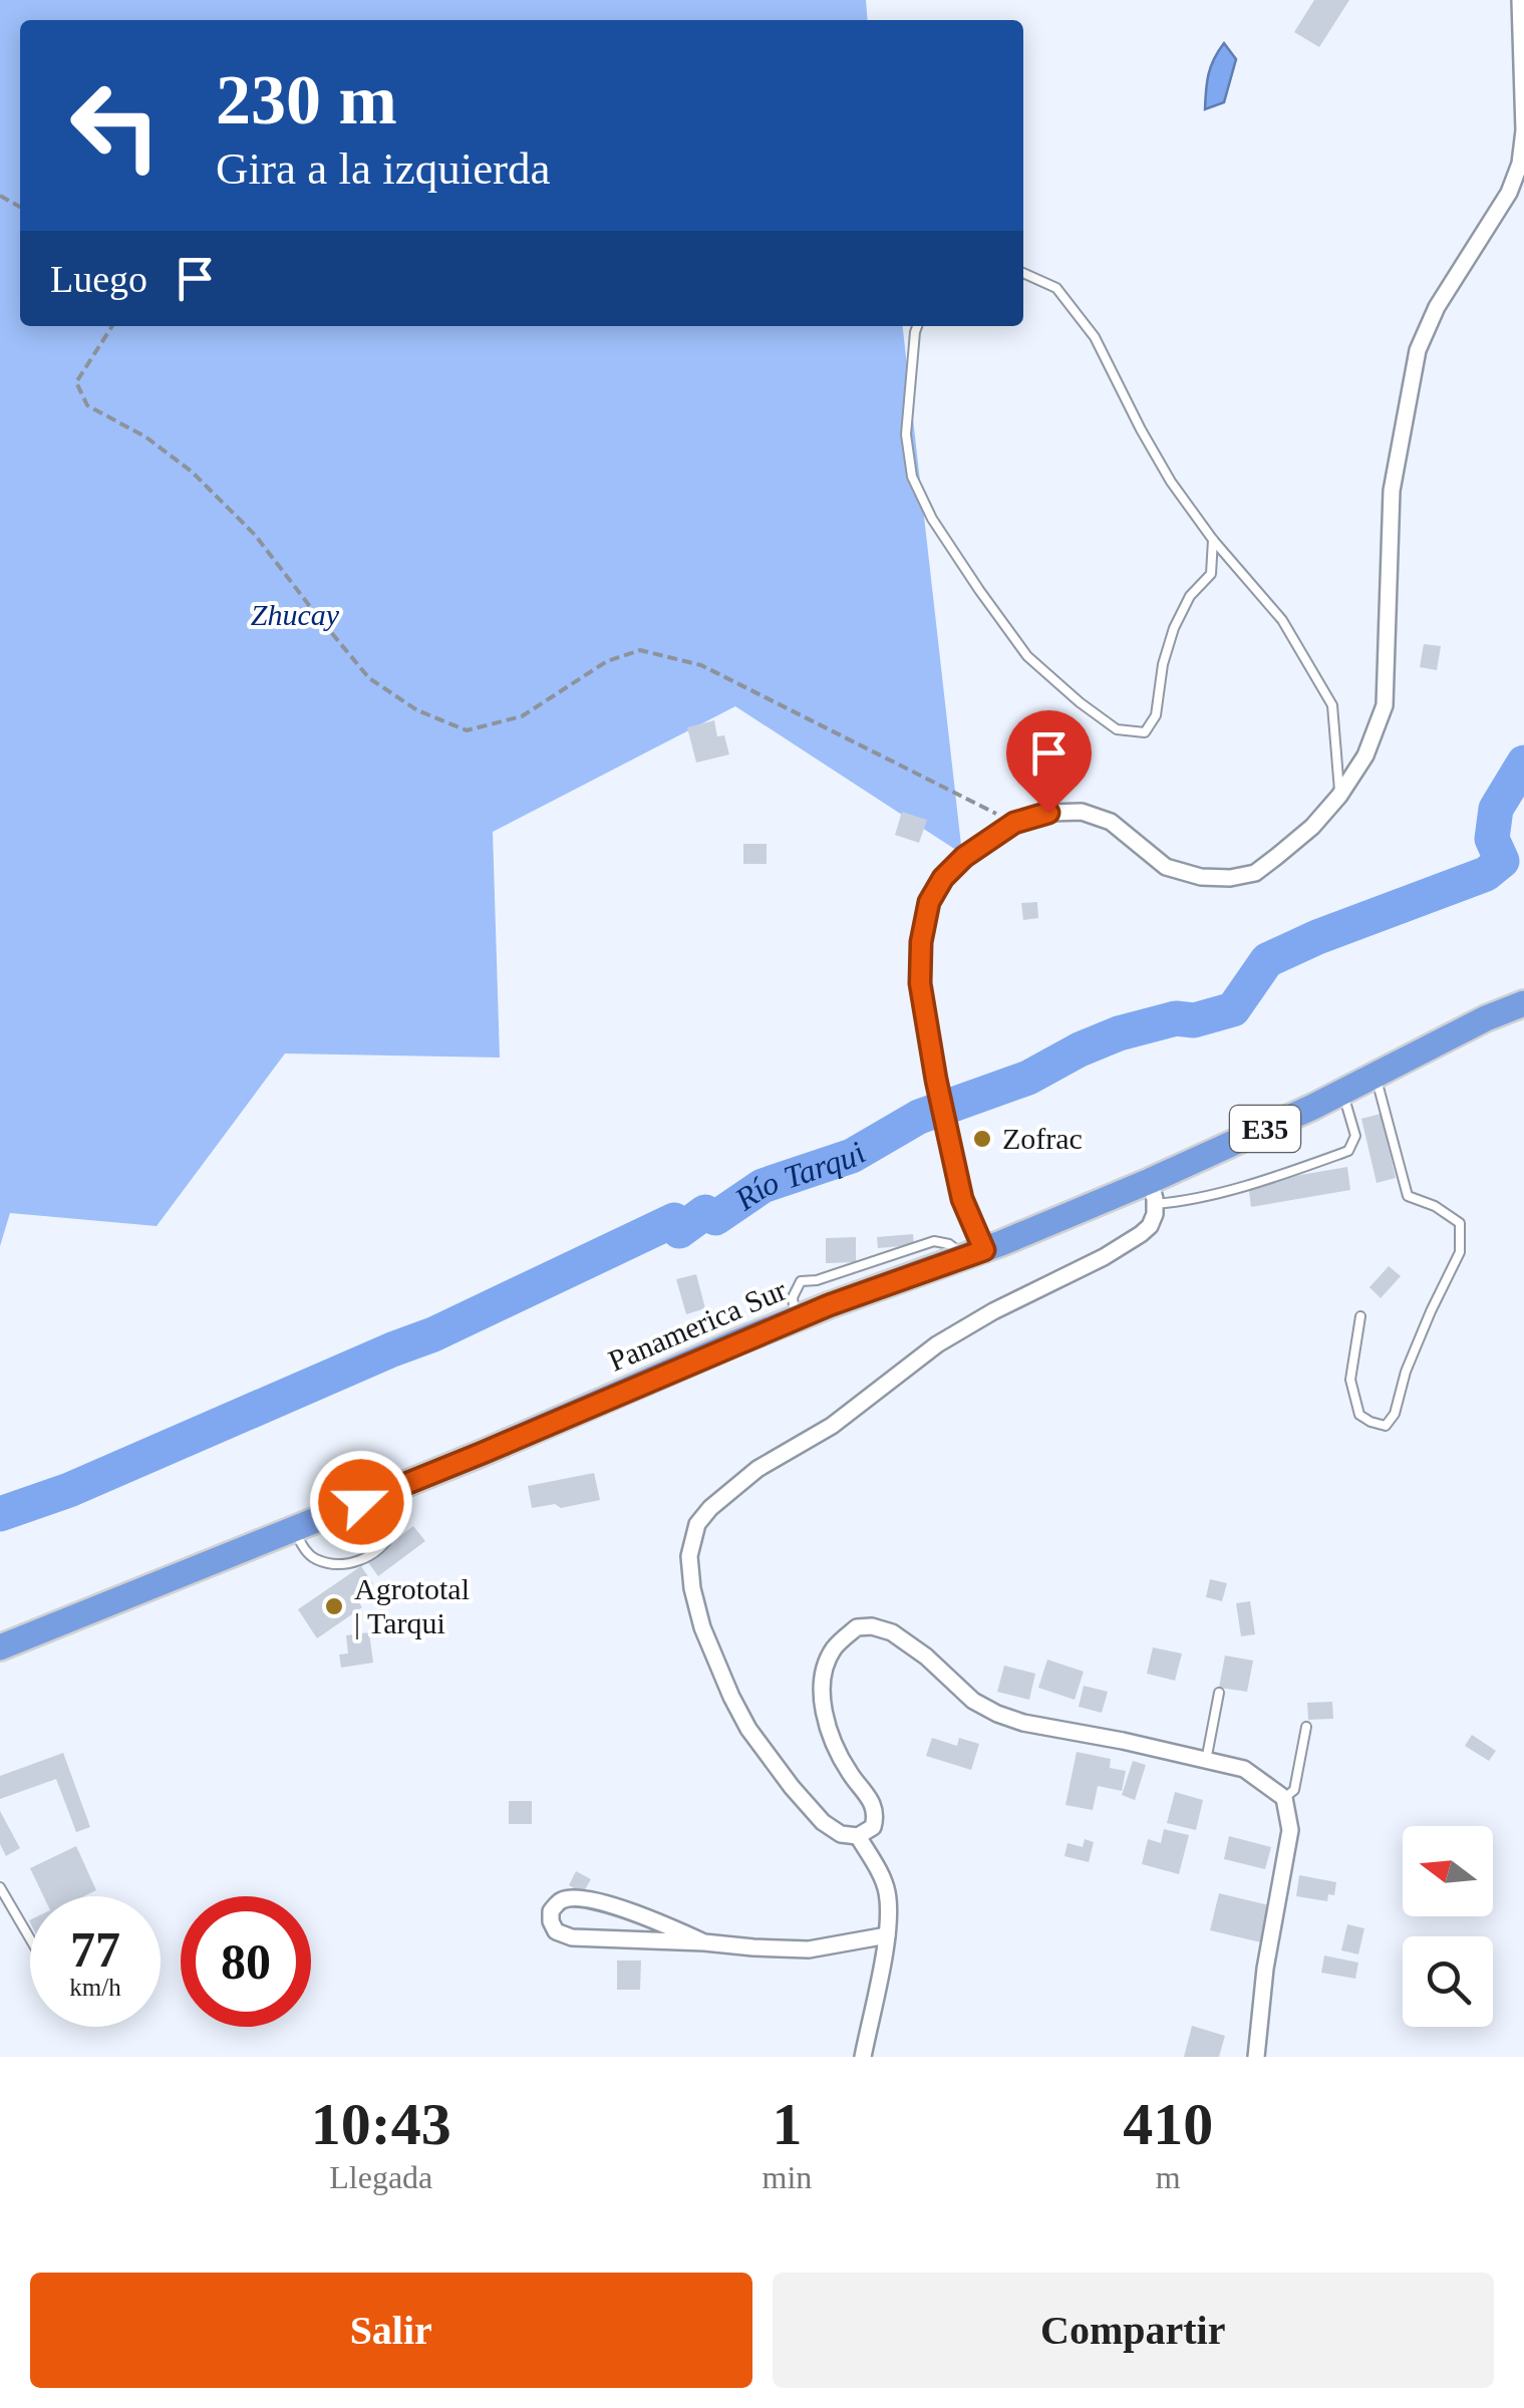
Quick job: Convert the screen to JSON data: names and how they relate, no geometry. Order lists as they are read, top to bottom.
{
  "streets": {
    "highway": ["E35", "Panamerica Sur"]
  },
  "water": ["Río Tarqui"],
  "parks": ["Zhucay"],
  "places": ["Zofrac", "Agrototal | Tarqui"],
  "north": "left",
  "page": {
    "turn": ["230 m", "Gira a la izquierda"],
    "then": "Luego",
    "speed": "77 km/h",
    "limit": "80",
    "eta": [
      "10:43",
      "Llegada",
      "1",
      "min",
      "410",
      "m"
    ],
    "buttons": ["Salir", "Compartir"]
  }
}
